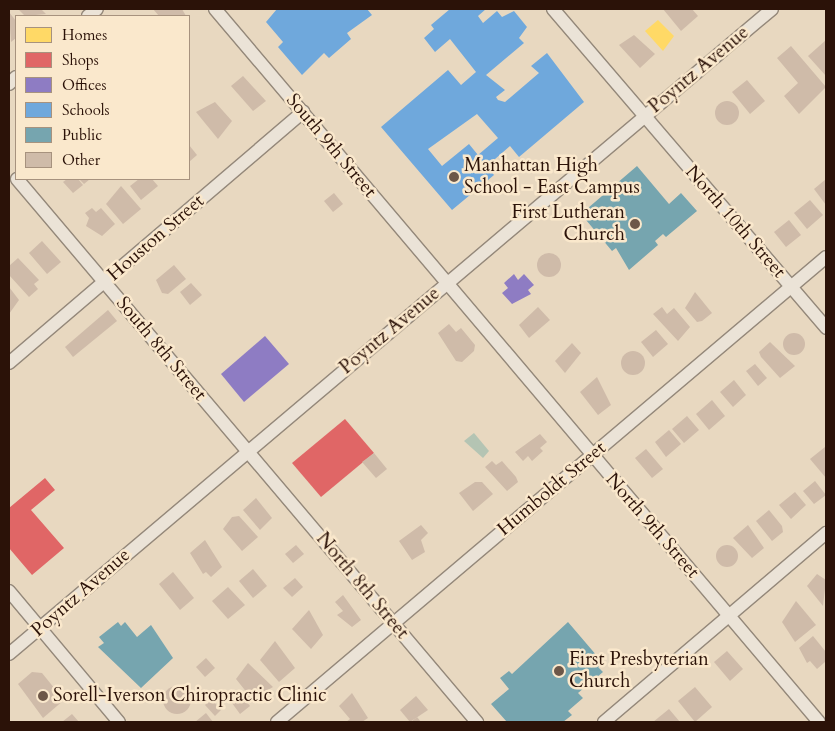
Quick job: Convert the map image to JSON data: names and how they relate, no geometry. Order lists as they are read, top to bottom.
{
  "streets": {
    "street": [
      "Poyntz Avenue",
      "South 9th Street",
      "North 10th Street",
      "Houston Street",
      "South 8th Street",
      "Humboldt Street",
      "North 9th Street",
      "North 8th Street"
    ]
  },
  "crossings": [
    ["Poyntz Avenue", "South 9th Street"],
    ["Poyntz Avenue", "North 10th Street"],
    ["Poyntz Avenue", "South 8th Street"],
    ["Poyntz Avenue", "North 9th Street"],
    ["Poyntz Avenue", "North 8th Street"],
    ["South 9th Street", "Houston Street"],
    ["South 9th Street", "North 9th Street"],
    ["North 10th Street", "Humboldt Street"],
    ["Houston Street", "South 8th Street"],
    ["South 8th Street", "North 8th Street"],
    ["Humboldt Street", "North 9th Street"],
    ["Humboldt Street", "North 8th Street"]
  ],
  "places": [
    "Manhattan High School - East Campus",
    "First Lutheran Church",
    "First Presbyterian Church",
    "Sorell-Iverson Chiropractic Clinic"
  ],
  "legend": [
    "Homes",
    "Shops",
    "Offices",
    "Schools",
    "Public",
    "Other"
  ]
}
